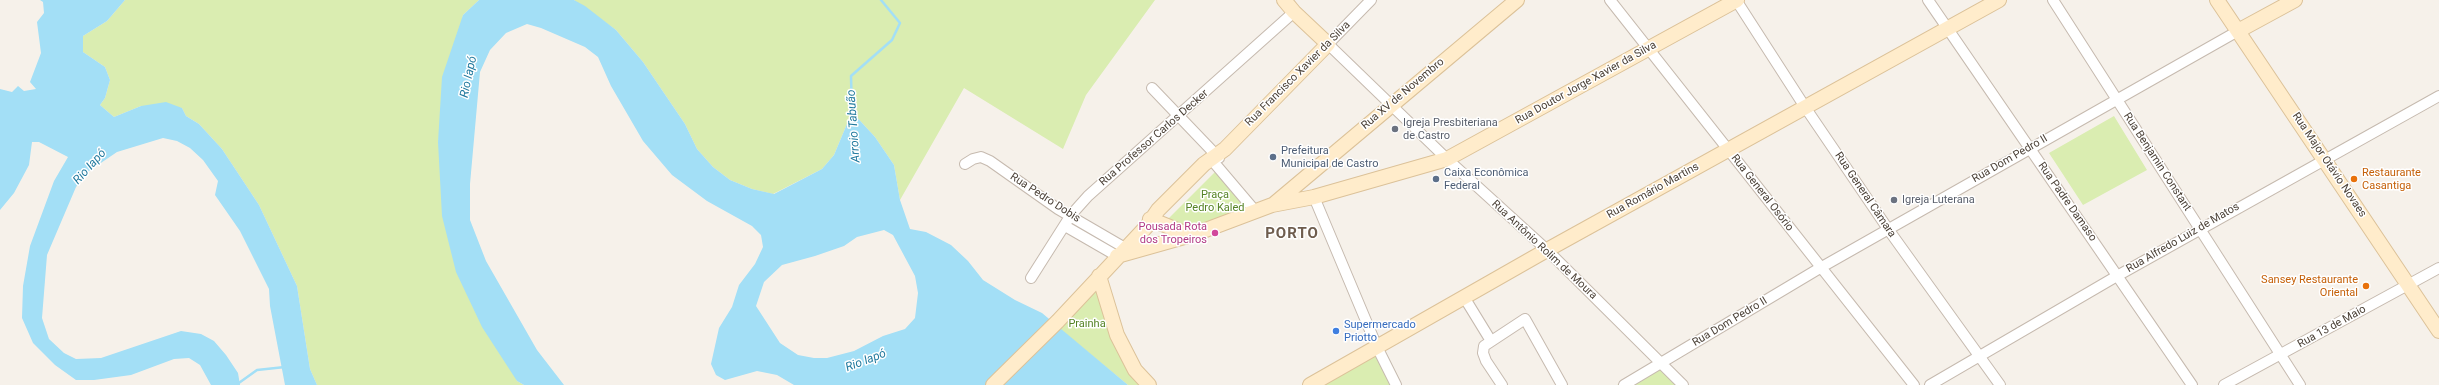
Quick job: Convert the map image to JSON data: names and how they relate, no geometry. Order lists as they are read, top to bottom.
{
  "streets": {
    "street": [
      "Rua Francisco Xavier da Silva",
      "Rua Doutor Jorge Xavier da Silva",
      "Rua XV de Novembro",
      "Rua Professor Carlos Decker",
      "Rua Dom Pedro II",
      "Rua Benjamin Constant",
      "Rua Major Otávio Novaes",
      "Rua Romário Martins",
      "Rua General Osório",
      "Rua General Câmara",
      "Rua Pedro Dobis",
      "Rua Padre Damaso",
      "Rua Alfredo Luiz de Matos",
      "Rua Antônio Rolim de Moura",
      "Rua 13 de Maio"
    ]
  },
  "crossings": [
    ["Rua Francisco Xavier da Silva", "Rua Pedro Dobis"],
    ["Rua Francisco Xavier da Silva", "Rua Antônio Rolim de Moura"],
    ["Rua Doutor Jorge Xavier da Silva", "Rua General Osório"],
    ["Rua Doutor Jorge Xavier da Silva", "Rua General Câmara"],
    ["Rua Doutor Jorge Xavier da Silva", "Rua Antônio Rolim de Moura"],
    ["Rua XV de Novembro", "Rua Antônio Rolim de Moura"],
    ["Rua Professor Carlos Decker", "Rua Pedro Dobis"],
    ["Rua Professor Carlos Decker", "Rua Antônio Rolim de Moura"],
    ["Rua Dom Pedro II", "Rua Benjamin Constant"],
    ["Rua Dom Pedro II", "Rua Major Otávio Novaes"],
    ["Rua Dom Pedro II", "Rua General Osório"],
    ["Rua Dom Pedro II", "Rua General Câmara"],
    ["Rua Dom Pedro II", "Rua Padre Damaso"],
    ["Rua Dom Pedro II", "Rua Antônio Rolim de Moura"],
    ["Rua Benjamin Constant", "Rua Alfredo Luiz de Matos"],
    ["Rua Benjamin Constant", "Rua 13 de Maio"],
    ["Rua Major Otávio Novaes", "Rua Alfredo Luiz de Matos"],
    ["Rua Major Otávio Novaes", "Rua 13 de Maio"],
    ["Rua Romário Martins", "Rua General Osório"],
    ["Rua Romário Martins", "Rua General Câmara"],
    ["Rua Romário Martins", "Rua Padre Damaso"],
    ["Rua Romário Martins", "Rua Antônio Rolim de Moura"],
    ["Rua General Câmara", "Rua Alfredo Luiz de Matos"],
    ["Rua Padre Damaso", "Rua Alfredo Luiz de Matos"]
  ],
  "districts": ["PORTO"],
  "water": ["Rio Iapó", "Arroio Tabuão"],
  "parks": ["Praça Pedro Kaled", "Prainha"],
  "places": [
    "Igreja Presbiteriana de Castro",
    "Prefeitura Municipal de Castro",
    "Caixa Econômica Federal",
    "Restaurante Casantiga",
    "Igreja Luterana",
    "Pousada Rota dos Tropeiros",
    "Sansey Restaurante Oriental",
    "Supermercado Priotto"
  ]
}
